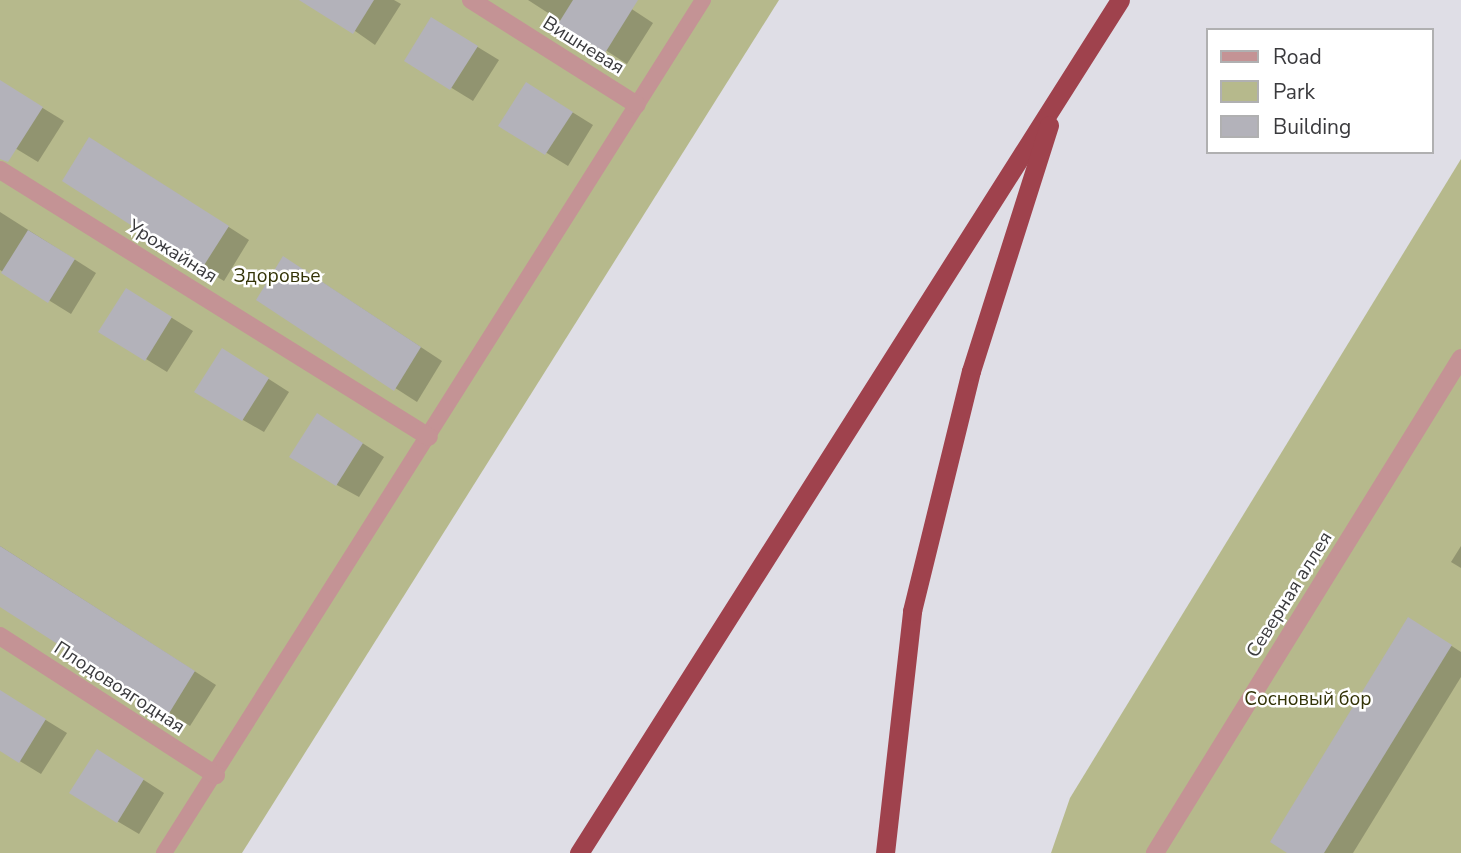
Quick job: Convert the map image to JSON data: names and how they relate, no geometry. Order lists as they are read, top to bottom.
{
  "streets": {
    "street": [
      "Вишневая",
      "Урожайная",
      "Северная аллея",
      "Плодовоягодная"
    ]
  },
  "parks": ["Здоровье", "Сосновый бор"],
  "legend": ["Road", "Park", "Building"]
}
